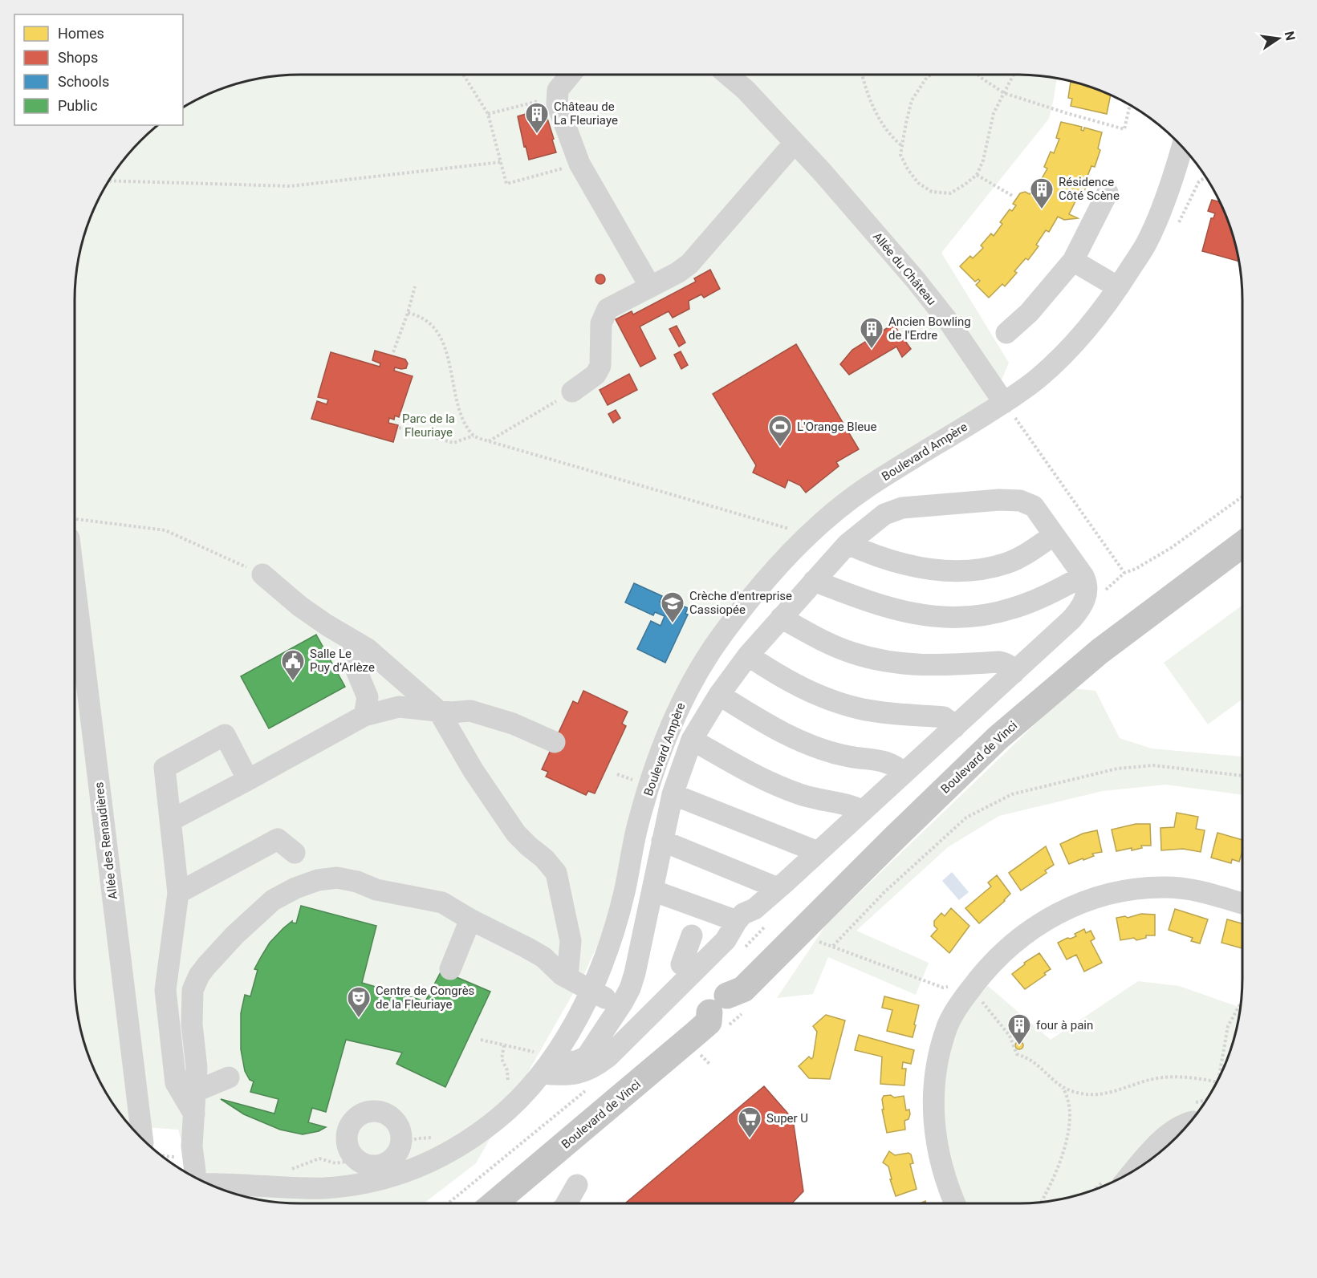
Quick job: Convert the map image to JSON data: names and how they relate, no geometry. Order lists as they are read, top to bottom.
{
  "streets": {
    "main road": ["Boulevard de Vinci"],
    "street": ["Allée du Château", "Boulevard Ampère", "Allée des Renaudières"]
  },
  "crossings": [
    ["Allée du Château", "Boulevard Ampère"]
  ],
  "parks": ["Parc de la Fleuriaye"],
  "places": {
    "building": [
      "Château de La Fleuriaye",
      "Résidence Côté Scène",
      "Ancien Bowling de l'Erdre",
      "four à pain"
    ],
    "sports": ["L'Orange Bleue"],
    "school or university": ["Crèche d'entreprise Cassiopée"],
    "public building": ["Salle Le Puy d’Arlèze"],
    "theatre": ["Centre de Congrès de la Fleuriaye"],
    "supermarket": ["Super U"]
  },
  "legend": [
    "Homes",
    "Shops",
    "Schools",
    "Public"
  ],
  "north": "right"
}
